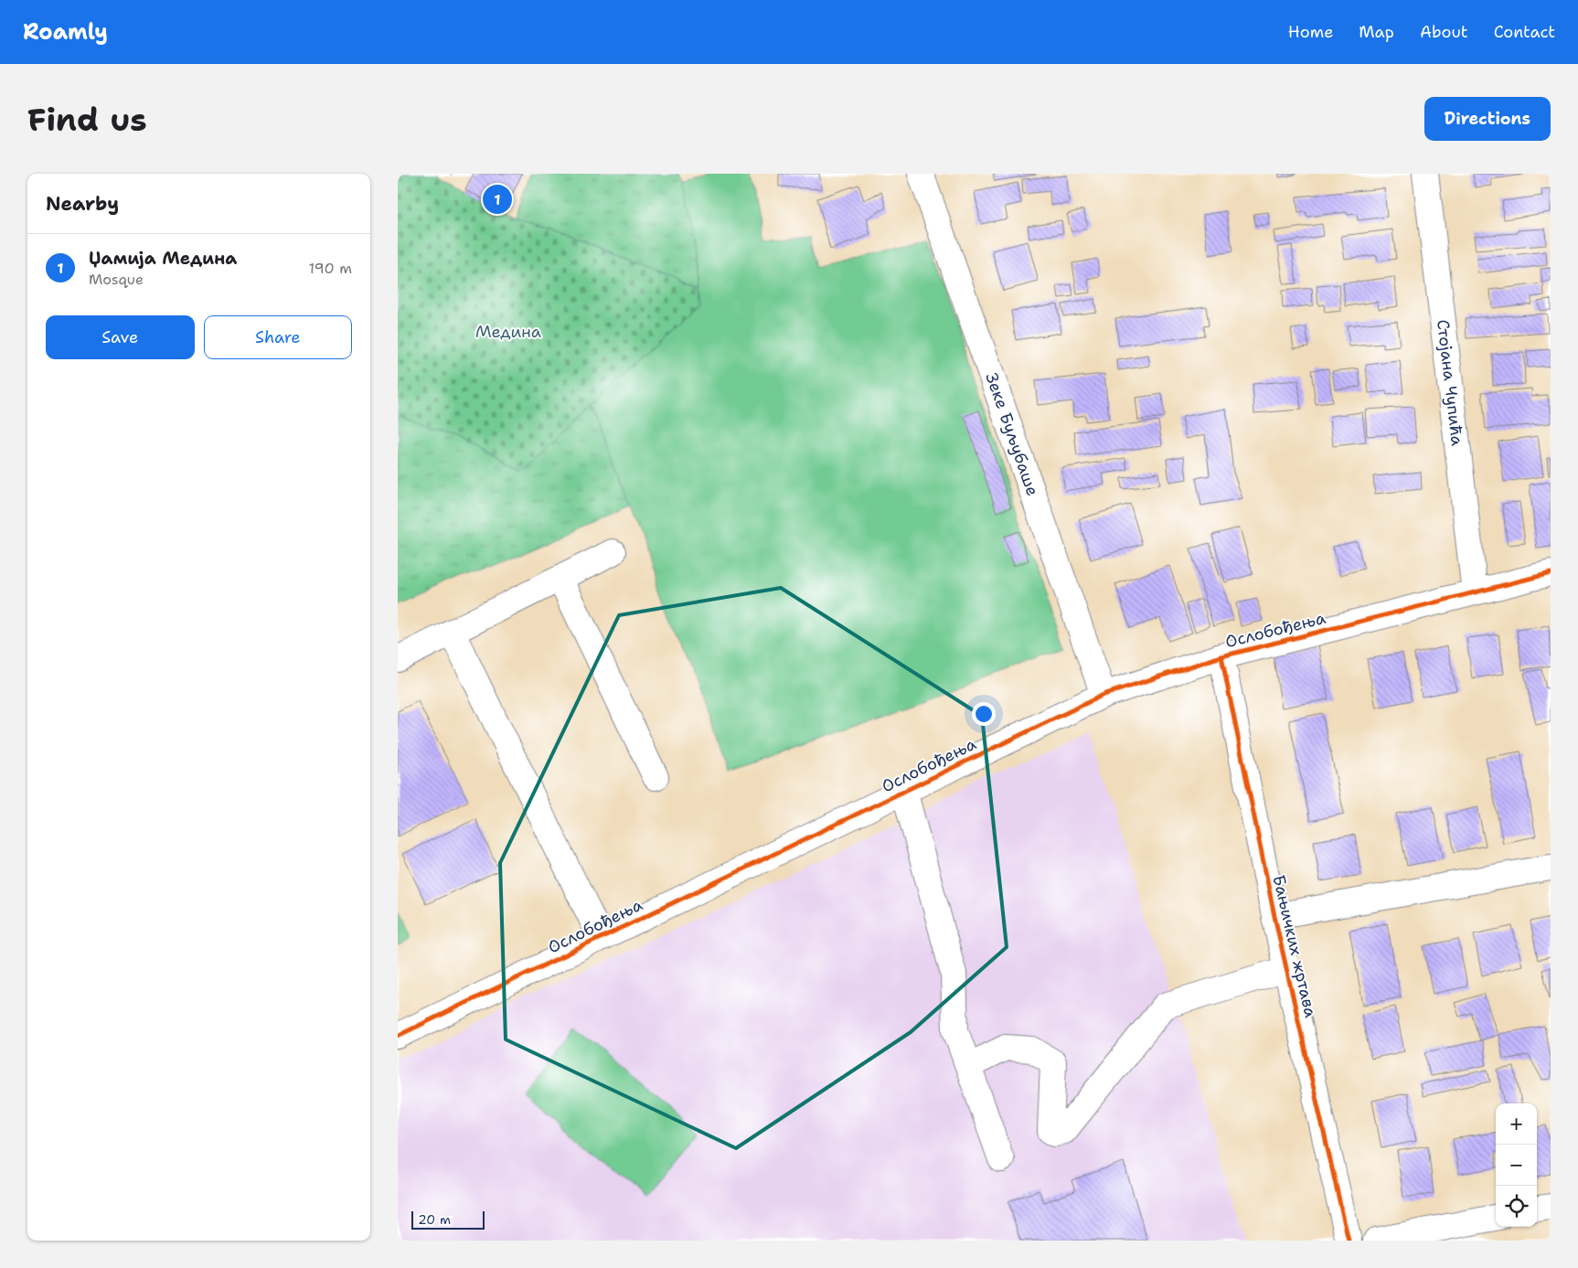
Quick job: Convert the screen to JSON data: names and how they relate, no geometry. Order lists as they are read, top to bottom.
{
  "streets": {
    "street": [
      "Стојана Чупића",
      "Зеке Буљубаше",
      "Ослобођења",
      "Бањичких жртава"
    ]
  },
  "crossings": [
    ["Стојана Чупића", "Ослобођења"],
    ["Зеке Буљубаше", "Ослобођења"],
    ["Ослобођења", "Бањичких жртава"]
  ],
  "parks": ["Медина"],
  "scale_bar": "20 m",
  "page": {
    "header": "Roamly",
    "nav": [
      "Home",
      "Map",
      "About",
      "Contact"
    ],
    "buttons": [
      "Directions",
      ["Save", "Share"]
    ],
    "title": "Find us",
    "heading": "Nearby",
    "pins": "1",
    "list": [
      {
        "mark": "1",
        "name": "Џамија Медина",
        "note": "Mosque",
        "value": "190 m"
      }
    ],
    "map_buttons": ["+", "−"],
    "scale": "20 m"
  }
}
